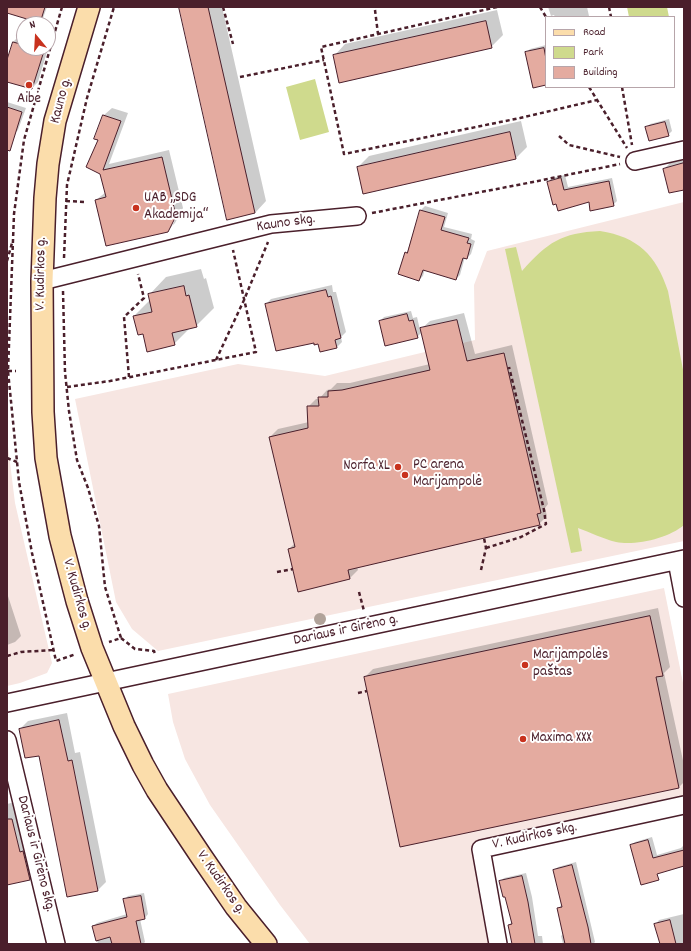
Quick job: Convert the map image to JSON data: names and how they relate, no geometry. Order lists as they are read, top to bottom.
{
  "streets": {
    "main road": ["Kauno g.", "V. Kudirkos g."],
    "street": [
      "Kauno skg.",
      "Dariaus ir Girėno g.",
      "V. Kudirkos skg.",
      "Dariaus ir Girėno skg."
    ]
  },
  "crossings": [
    ["Kauno g.", "V. Kudirkos g."],
    ["Kauno skg.", "V. Kudirkos g."],
    ["V. Kudirkos g.", "Dariaus ir Girėno g."]
  ],
  "places": [
    "Aibė",
    "UAB „SDG Akademija“",
    "Norfa XL",
    "PC arena Marijampolė",
    "Marijampolės paštas",
    "Maxima XXX"
  ],
  "legend": ["Road", "Park", "Building"],
  "north": "top"
}
